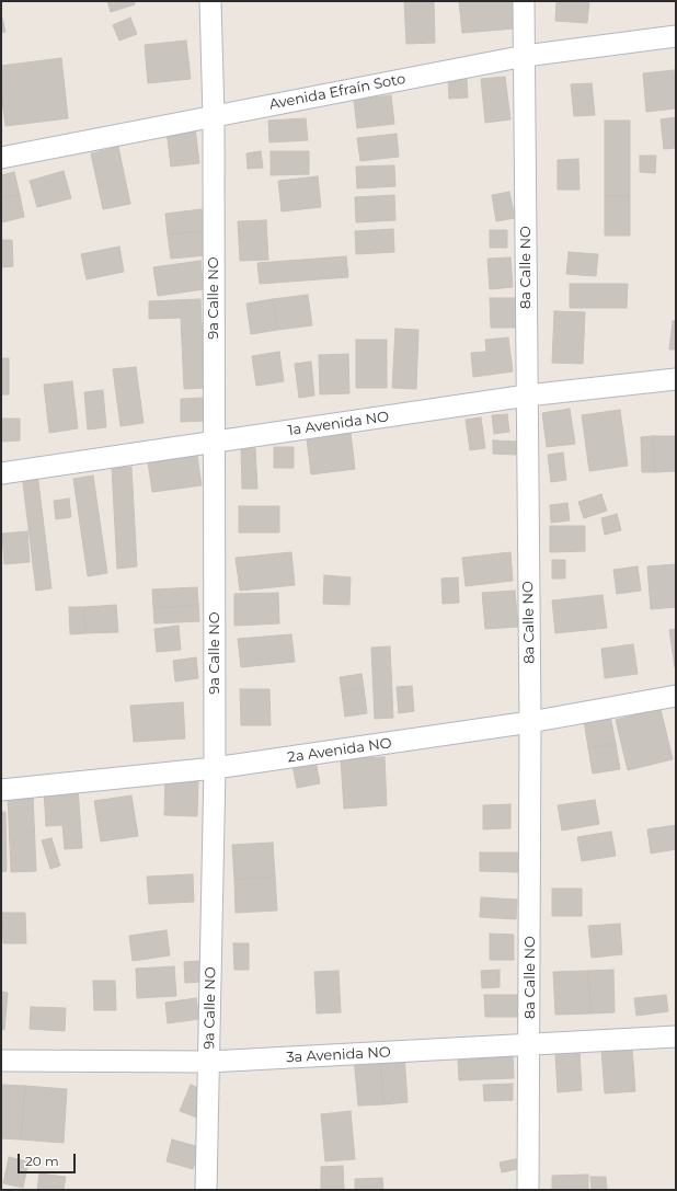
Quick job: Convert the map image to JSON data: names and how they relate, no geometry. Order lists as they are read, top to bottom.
{
  "streets": {
    "street": [
      "Avenida Efraín Soto",
      "8a Calle NO",
      "9a Calle NO",
      "1a Avenida NO",
      "2a Avenida NO",
      "3a Avenida NO"
    ]
  },
  "crossings": [
    ["Avenida Efraín Soto", "8a Calle NO"],
    ["Avenida Efraín Soto", "9a Calle NO"],
    ["8a Calle NO", "1a Avenida NO"],
    ["8a Calle NO", "2a Avenida NO"],
    ["8a Calle NO", "3a Avenida NO"],
    ["9a Calle NO", "1a Avenida NO"],
    ["9a Calle NO", "2a Avenida NO"],
    ["9a Calle NO", "3a Avenida NO"]
  ],
  "scale_bar": "20 m"
}
